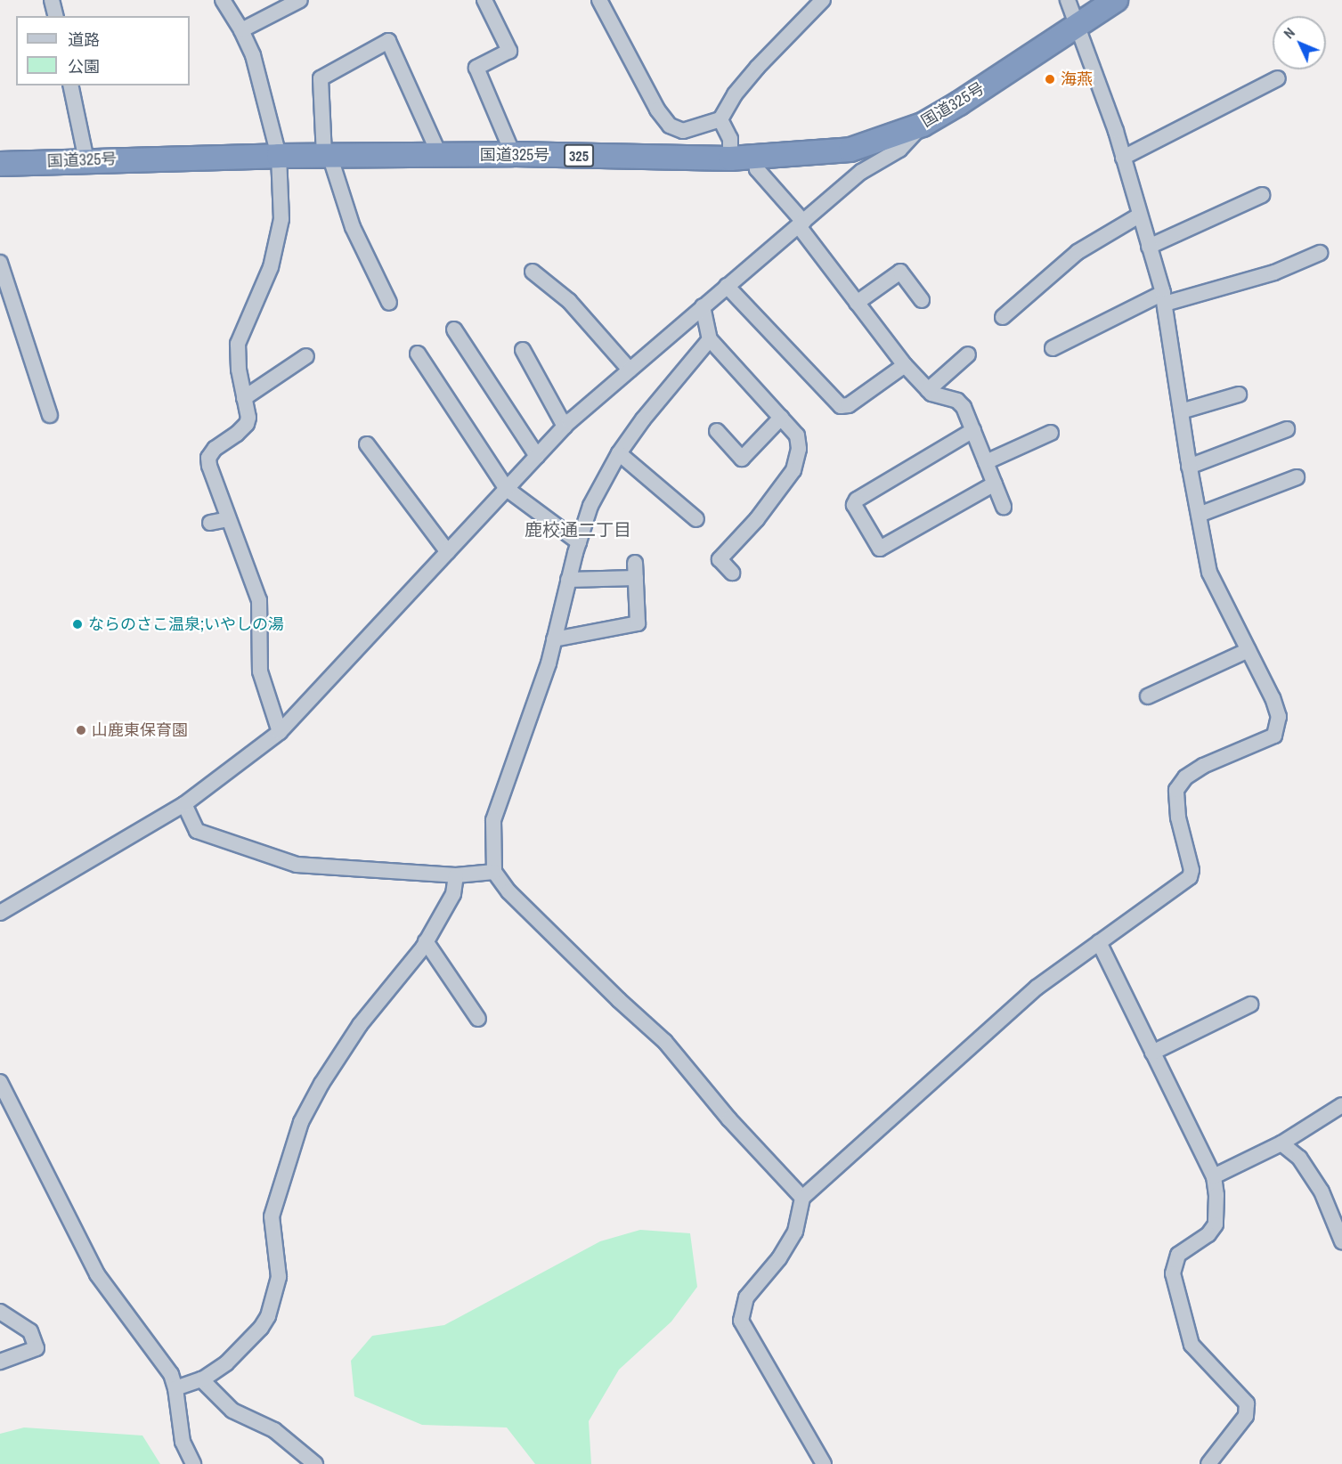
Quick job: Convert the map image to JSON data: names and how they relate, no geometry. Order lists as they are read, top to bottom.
{
  "streets": {
    "highway": ["国道325号", "325"]
  },
  "districts": ["鹿校通二丁目"],
  "places": ["海燕", "ならのさこ温泉;いやしの湯", "山鹿東保育園"],
  "legend": ["道路", "公園"],
  "north": "top left"
}
